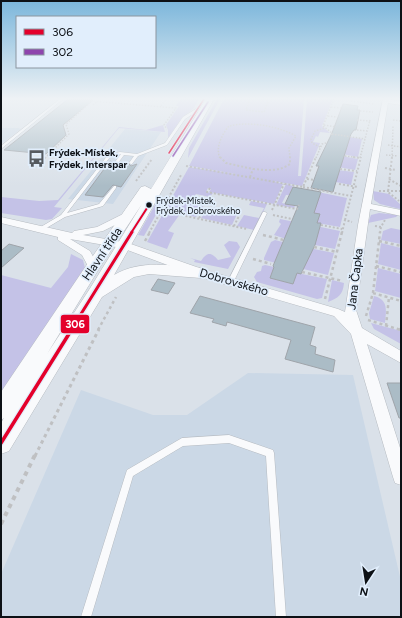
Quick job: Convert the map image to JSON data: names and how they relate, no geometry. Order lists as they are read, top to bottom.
{
  "streets": {
    "main road": ["Hlavní třída"],
    "street": ["Jana Čapka", "Dobrovského"]
  },
  "crossings": [
    ["Hlavní třída", "Dobrovského"],
    ["Jana Čapka", "Dobrovského"]
  ],
  "places": {
    "bus stop": ["Frýdek-Místek, Frýdek, Interspar"],
    "other": ["Frýdek-Místek, Frýdek, Dobrovského"]
  },
  "lines": ["transit line 306", "transit line 302"],
  "legend": ["306", "302"],
  "north": "bottom"
}
